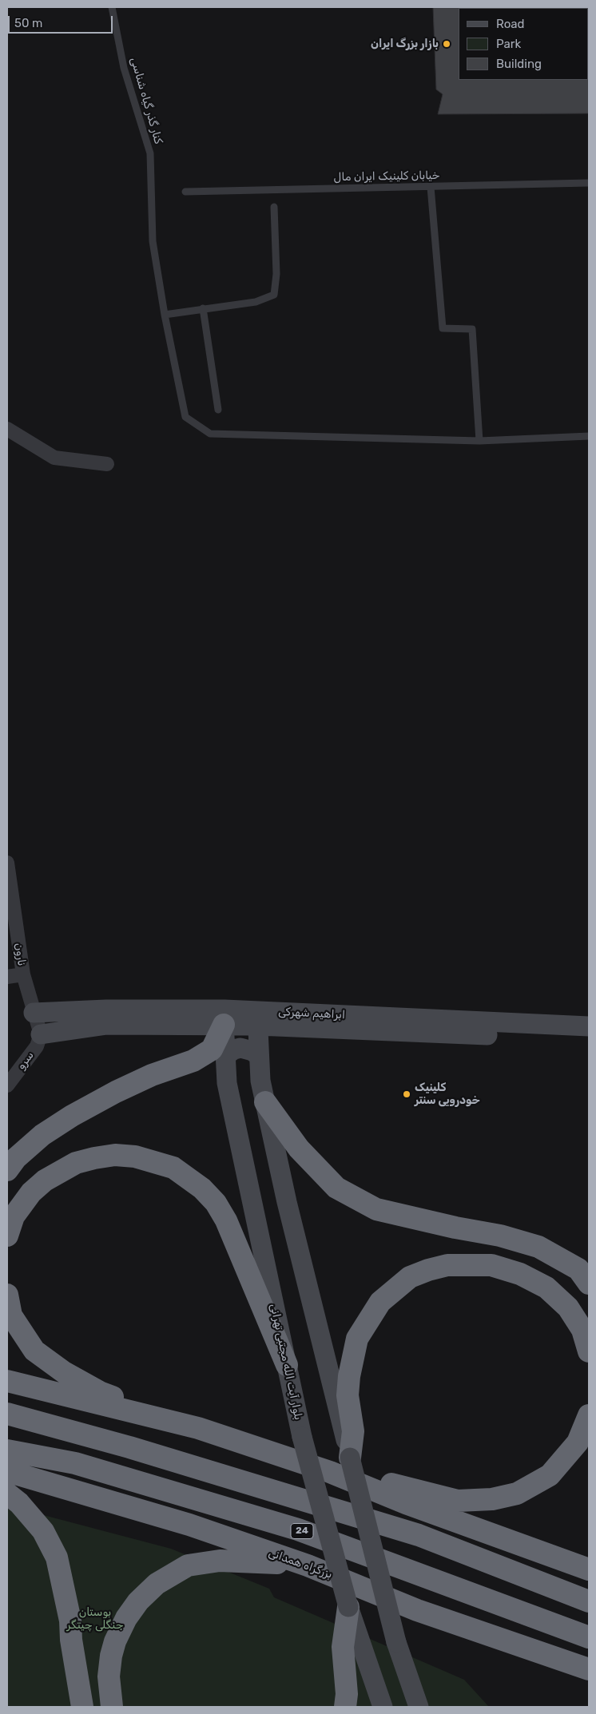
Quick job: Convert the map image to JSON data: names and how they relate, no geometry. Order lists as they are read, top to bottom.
{
  "streets": {
    "highway": ["24", "بزرگراه همدانی"],
    "main road": ["ابراهیم شهرکی", "بلوار آیت الله مجتبی تهرانی"],
    "street": ["نارون", "سرو"],
    "lane": ["کنار گذر گیاه شناسی", "خیابان کلینیک ایران مال"]
  },
  "crossings": [
    ["نارون", "ابراهیم شهرکی"],
    ["نارون", "سرو"],
    ["ابراهیم شهرکی", "سرو"],
    ["ابراهیم شهرکی", "بلوار آیت الله مجتبی تهرانی"]
  ],
  "parks": ["بوستان جنگلی چیتگر"],
  "places": ["بازار بزرگ ایران", "کلینیک خودرویی سنتر"],
  "legend": ["Road", "Park", "Building"],
  "scale_bar": "50 m"
}
